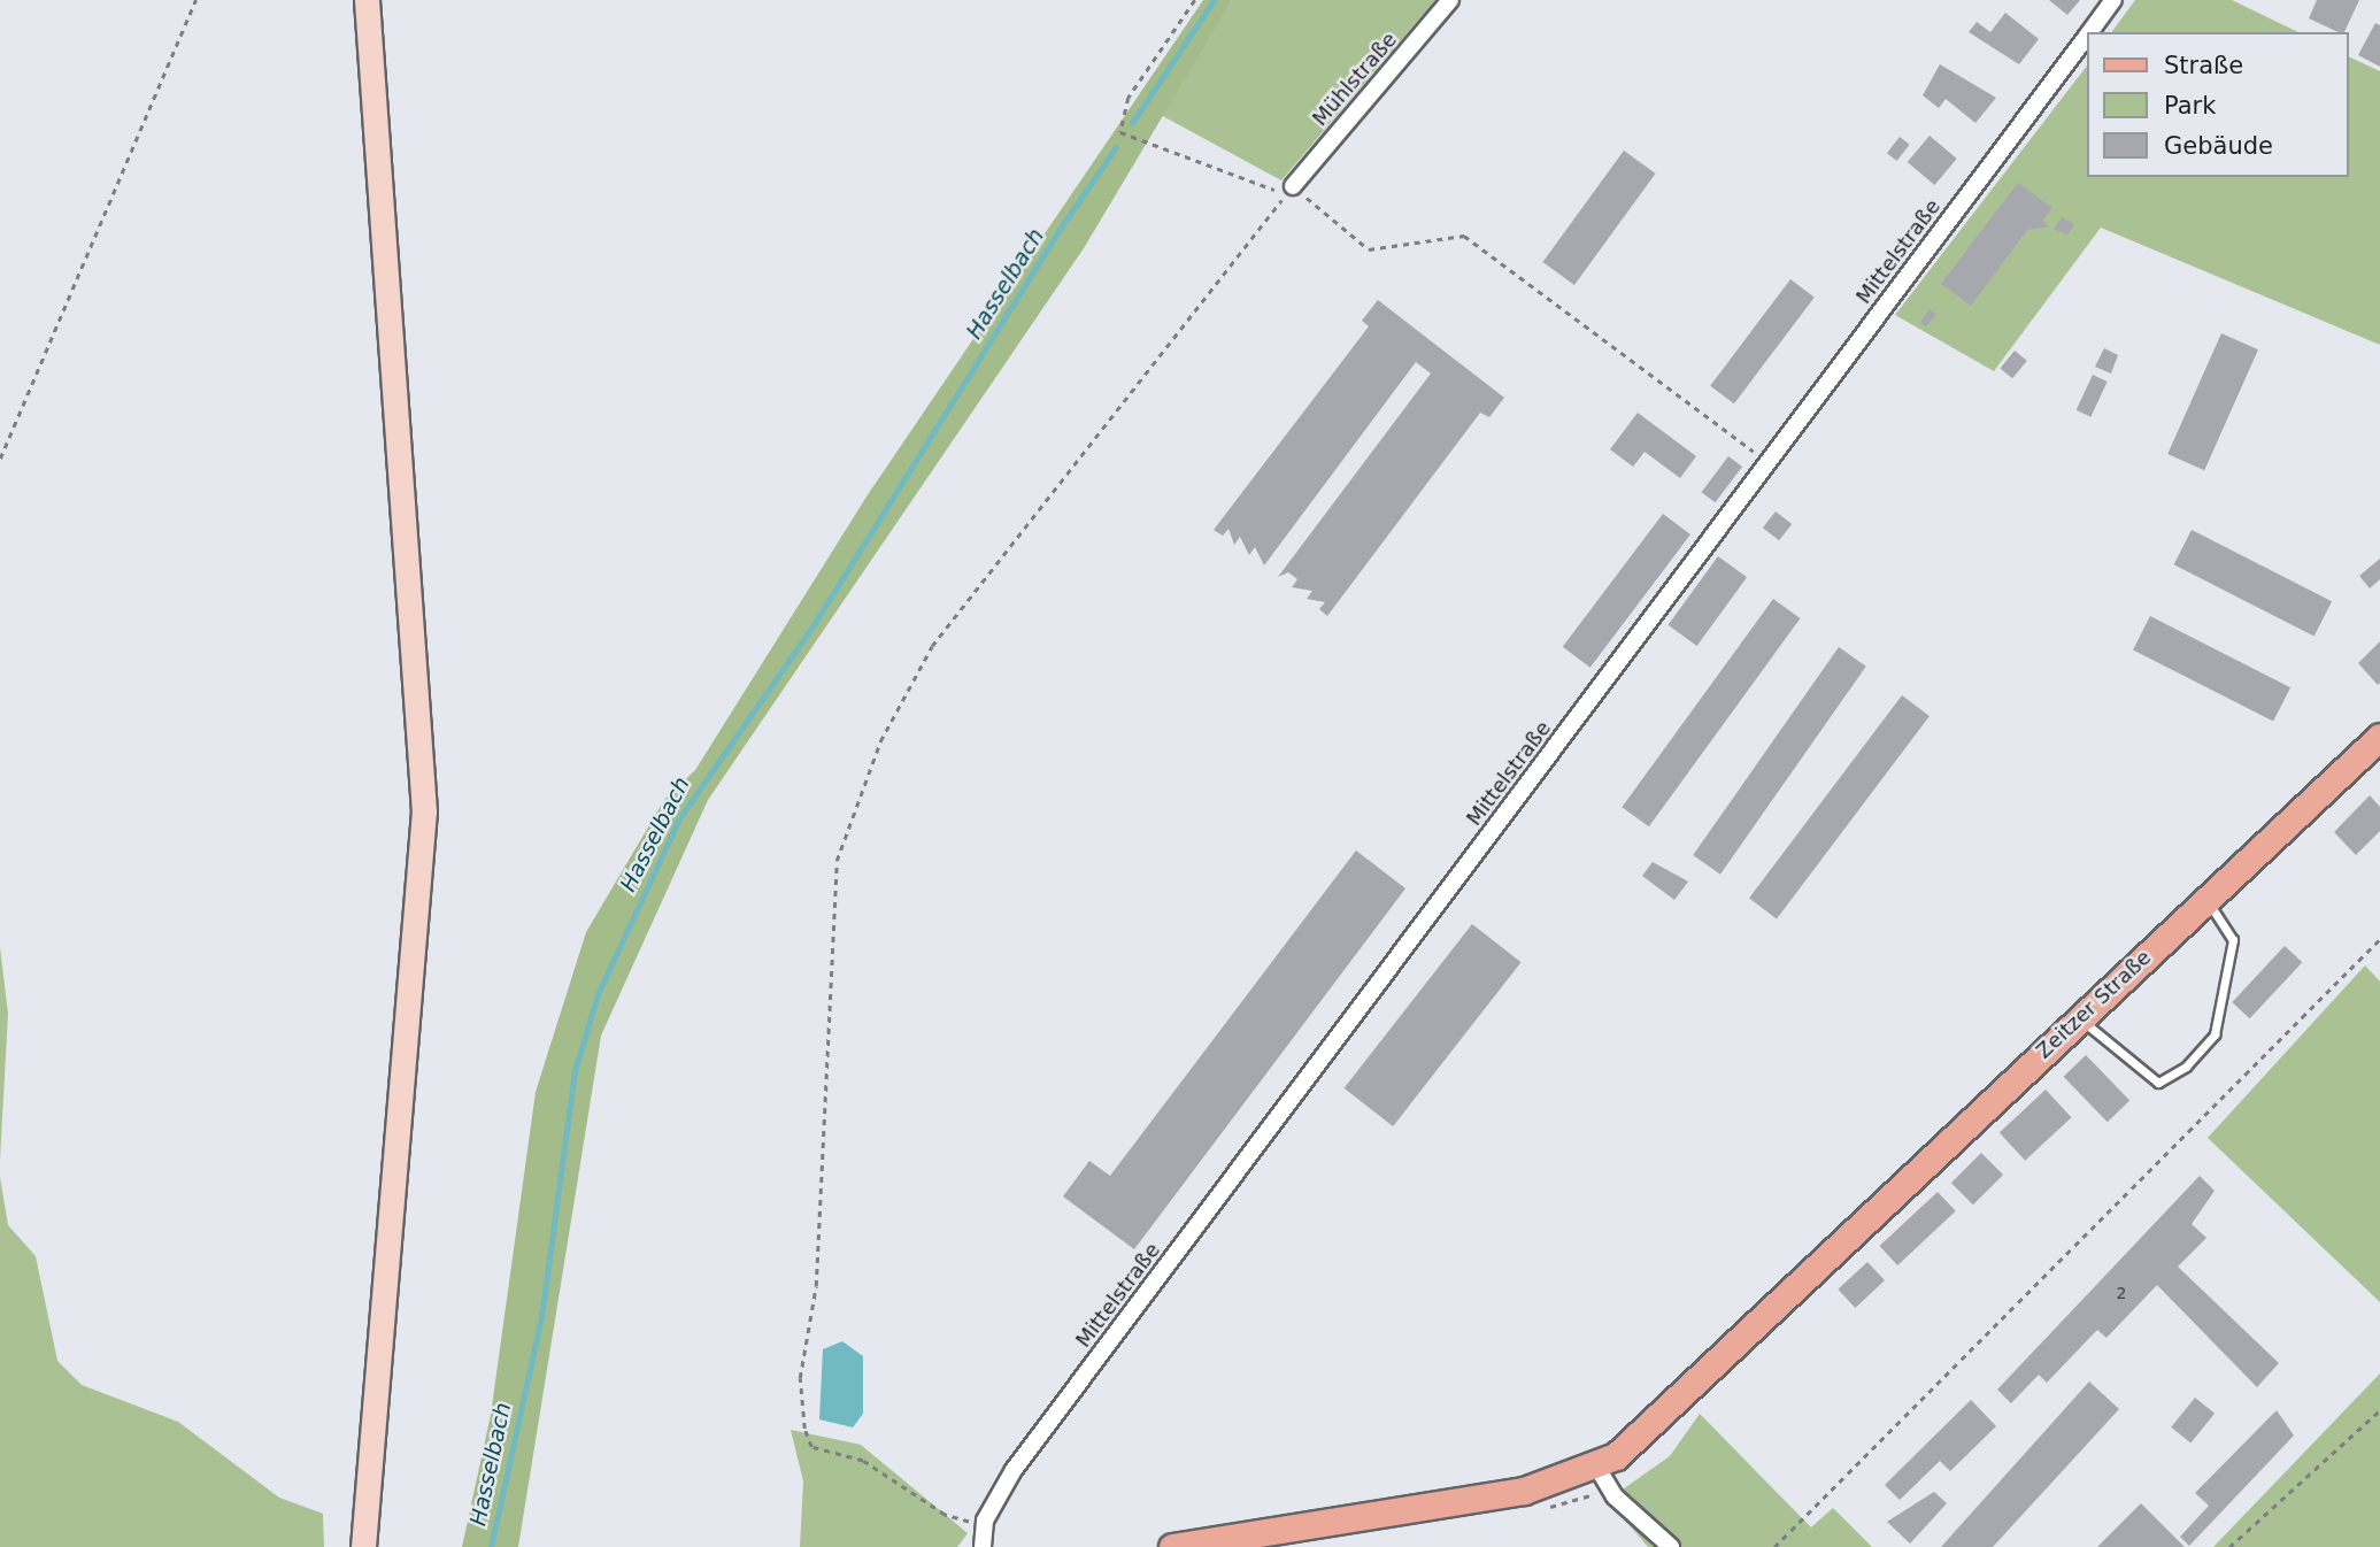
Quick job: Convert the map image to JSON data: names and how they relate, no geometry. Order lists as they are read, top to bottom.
{
  "streets": {
    "main road": ["Zeitzer Straße"],
    "street": ["Mühlstraße", "Mittelstraße"]
  },
  "water": ["Hasselbach"],
  "house_numbers": ["2"],
  "legend": ["Straße", "Park", "Gebäude"]
}
